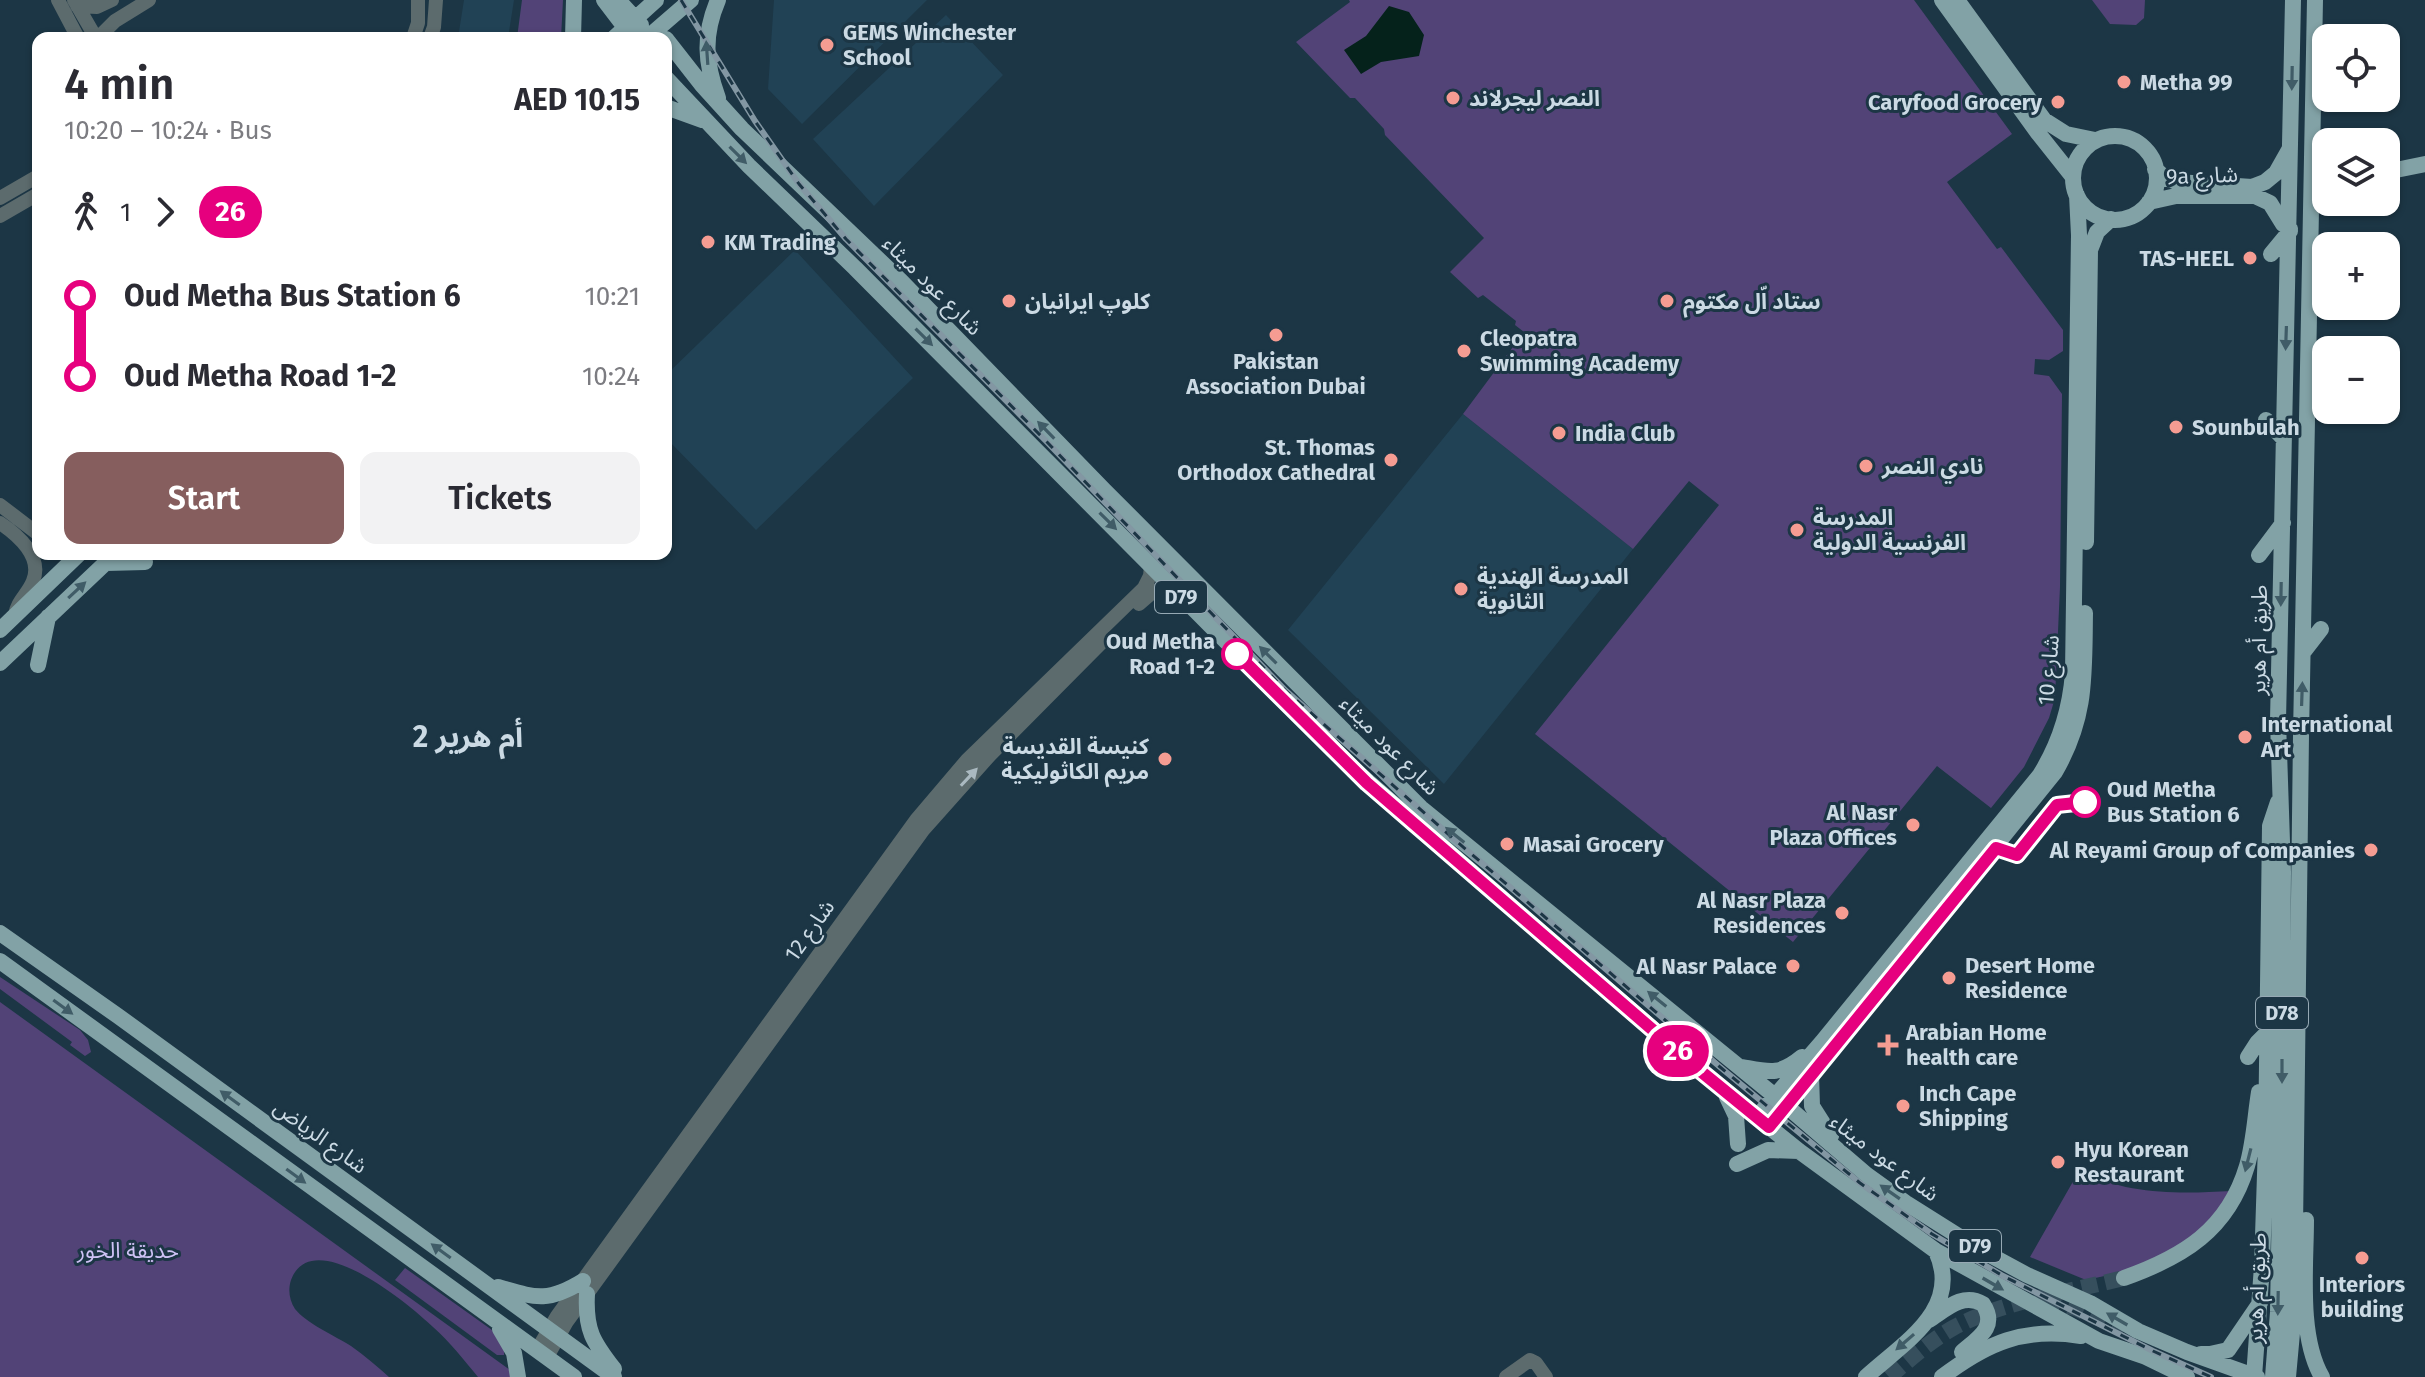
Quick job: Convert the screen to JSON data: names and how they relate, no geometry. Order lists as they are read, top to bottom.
{
  "streets": {
    "main road": [
      "9a شارع",
      "شارع عود ميثاء",
      "D79",
      "طريق أم هرير",
      "شارع 10",
      "D78",
      "شارع الرياض"
    ],
    "street": ["شارع 12"]
  },
  "crossings": [
    ["9a شارع", "طريق أم هرير"],
    ["9a شارع", "شارع 10"],
    ["شارع عود ميثاء", "D79"],
    ["شارع عود ميثاء", "شارع 10"],
    ["شارع عود ميثاء", "شارع 12"],
    ["شارع 12", "شارع الرياض"]
  ],
  "districts": ["أم هرير 2"],
  "parks": ["حديقة الخور"],
  "places": {
    "other": [
      "GEMS Winchester School",
      "Metha 99",
      "النصر ليجرلاند",
      "Caryfood Grocery",
      "KM Trading",
      "TAS-HEEL",
      "كلوپ ايرانيان",
      "ستاد اّل مكتوم",
      "Pakistan Association Dubai",
      "Cleopatra Swimming Academy",
      "Sounbulah",
      "India Club",
      "St. Thomas Orthodox Cathedral",
      "نادي النصر",
      "المدرسة الفرنسية الدولية",
      "المدرسة الهندية الثانوية",
      "Oud Metha Road 1-2",
      "International Art",
      "كنيسة القديسة مريم الكاثوليكية",
      "Oud Metha Bus Station 6",
      "Al Nasr Plaza Offices",
      "Masai Grocery",
      "Al Reyami Group of Companies",
      "Al Nasr Plaza Residences",
      "Al Nasr Palace",
      "Desert Home Residence",
      "Inch Cape Shipping",
      "Hyu Korean Restaurant",
      "Interiors building"
    ],
    "health": ["Arabian Home health care"]
  },
  "lines": ["bus line 26"],
  "page": {
    "on_map": "26",
    "map_buttons": ["+", "−"],
    "heading": ["4 min", "10:20 – 10:24 · Bus", "AED 10.15"],
    "legs": ["1", "26"],
    "list": [
      {
        "name": "Oud Metha Bus Station 6",
        "value": "10:21"
      },
      {
        "name": "Oud Metha Road 1-2",
        "value": "10:24"
      }
    ],
    "buttons": ["Start", "Tickets"]
  }
}
